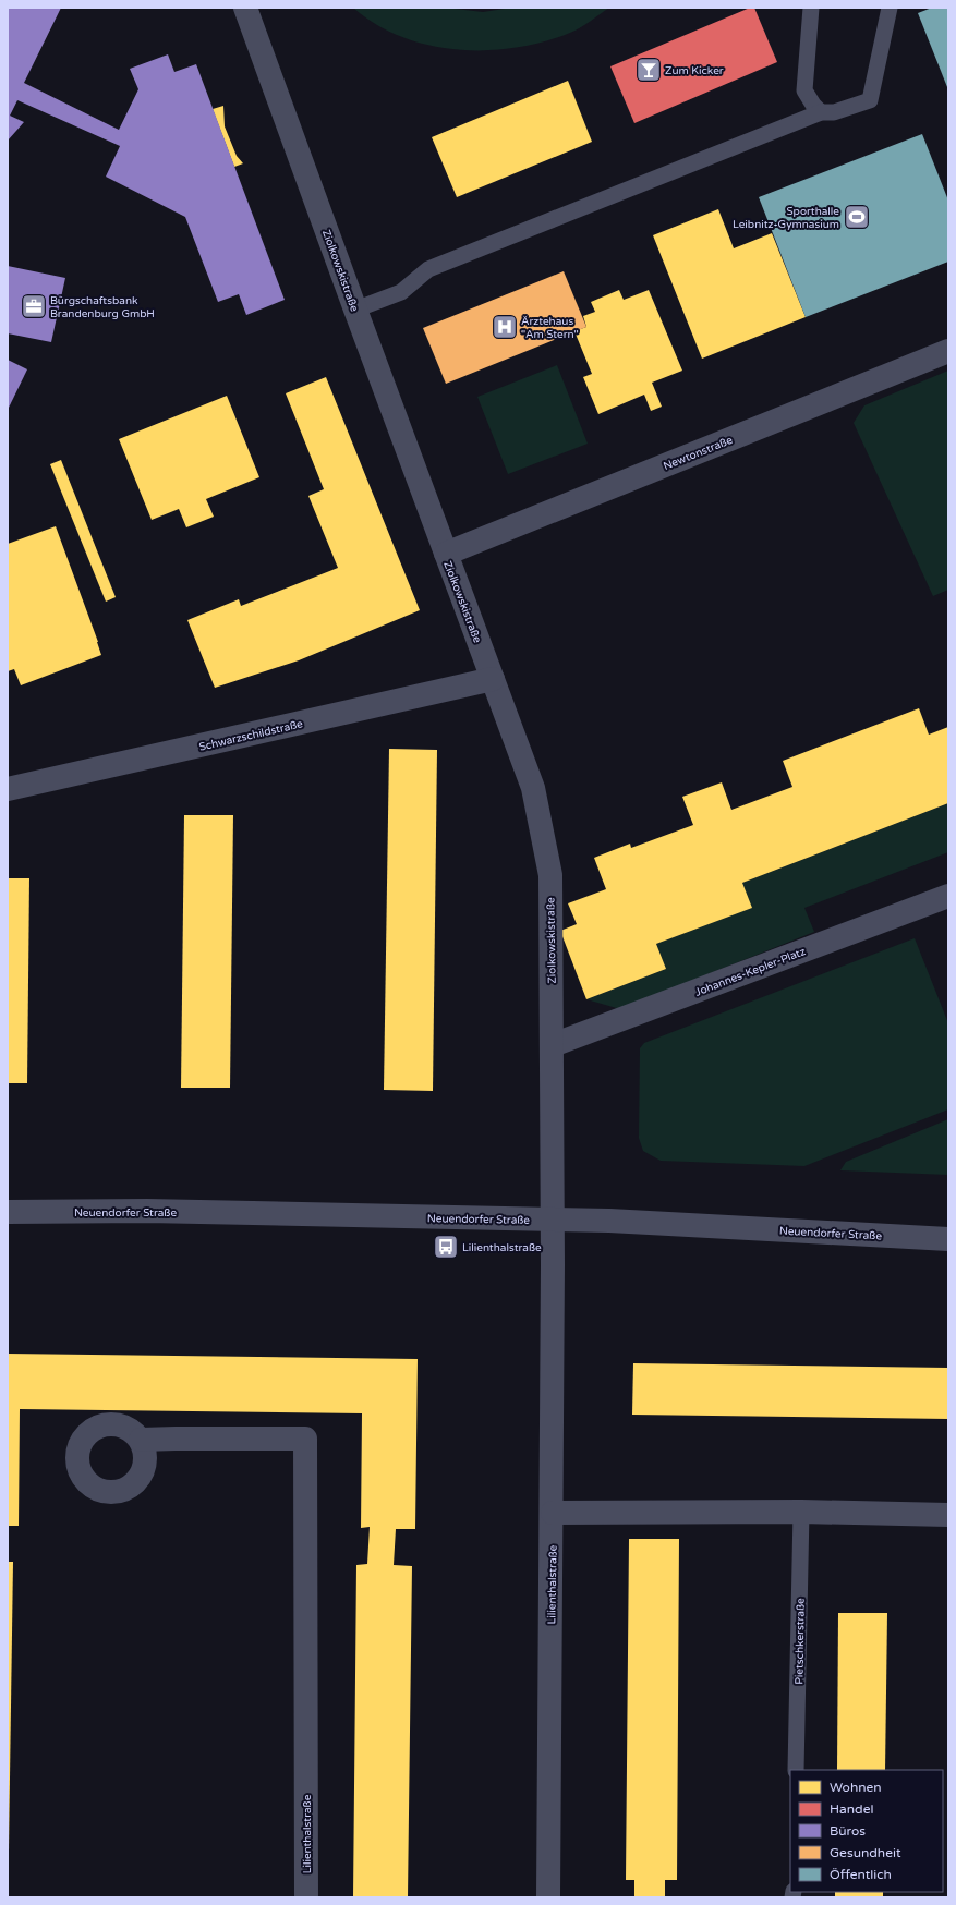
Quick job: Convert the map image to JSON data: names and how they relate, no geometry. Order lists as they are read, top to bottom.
{
  "streets": {
    "street": [
      "Ziolkowskistraße",
      "Newtonstraße",
      "Schwarzschildstraße",
      "Johannes-Kepler-Platz",
      "Neuendorfer Straße",
      "Lilienthalstraße"
    ],
    "lane": ["Pietschkerstraße"]
  },
  "crossings": [
    ["Ziolkowskistraße", "Newtonstraße"],
    ["Ziolkowskistraße", "Schwarzschildstraße"],
    ["Ziolkowskistraße", "Johannes-Kepler-Platz"],
    ["Ziolkowskistraße", "Neuendorfer Straße"],
    ["Ziolkowskistraße", "Lilienthalstraße"],
    ["Neuendorfer Straße", "Lilienthalstraße"]
  ],
  "places": {
    "bar": ["Zum Kicker"],
    "sports": ["Sporthalle Leibnitz-Gymnasium"],
    "office": ["Bürgschaftsbank Brandenburg GmbH"],
    "hospital": ["Ärztehaus \"Am Stern\""],
    "bus stop": ["Lilienthalstraße"]
  },
  "legend": [
    "Wohnen",
    "Handel",
    "Büros",
    "Gesundheit",
    "Öffentlich"
  ]
}
